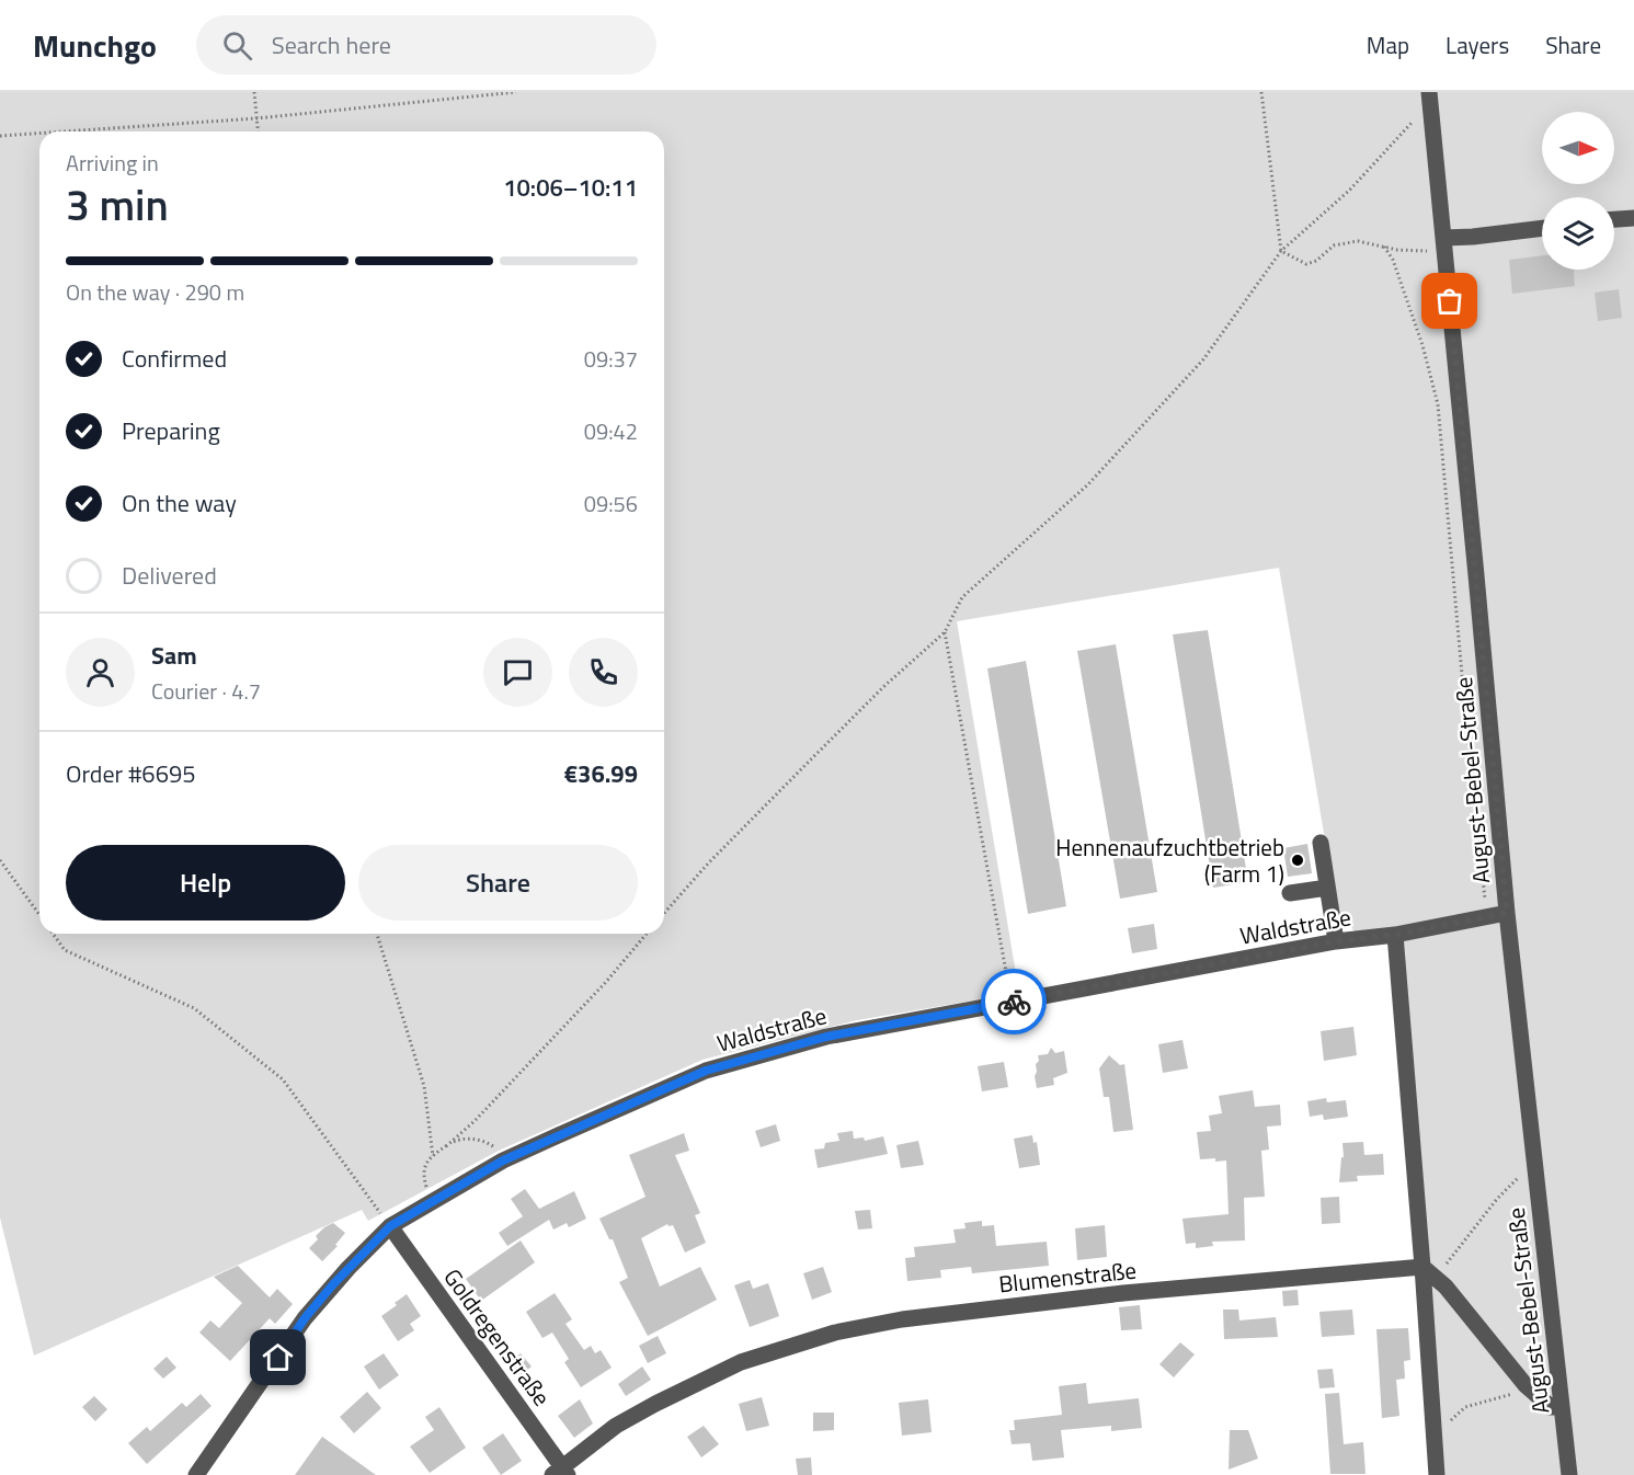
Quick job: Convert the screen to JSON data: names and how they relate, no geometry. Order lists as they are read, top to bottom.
{
  "streets": {
    "street": [
      "August-Bebel-Straße",
      "Waldstraße",
      "Blumenstraße",
      "Goldregenstraße"
    ]
  },
  "crossings": [
    ["August-Bebel-Straße", "Waldstraße"],
    ["Waldstraße", "Goldregenstraße"],
    ["Blumenstraße", "Goldregenstraße"]
  ],
  "places": ["Hennenaufzuchtbetrieb (Farm 1)"],
  "north": "right",
  "page": {
    "header": "Munchgo",
    "search": "Search here",
    "nav": ["Map", "Layers", "Share"],
    "heading": ["3 min", "Arriving in", "10:06–10:11"],
    "panel": [
      "Sam",
      "Courier · 4.7",
      "Order #6695",
      "€36.99"
    ],
    "bar": "On the way · 290 m",
    "list": [
      ["Confirmed", "09:37"],
      ["Preparing", "09:42"],
      ["On the way", "09:56"],
      "Delivered"
    ],
    "buttons": ["Help", "Share"]
  }
}
